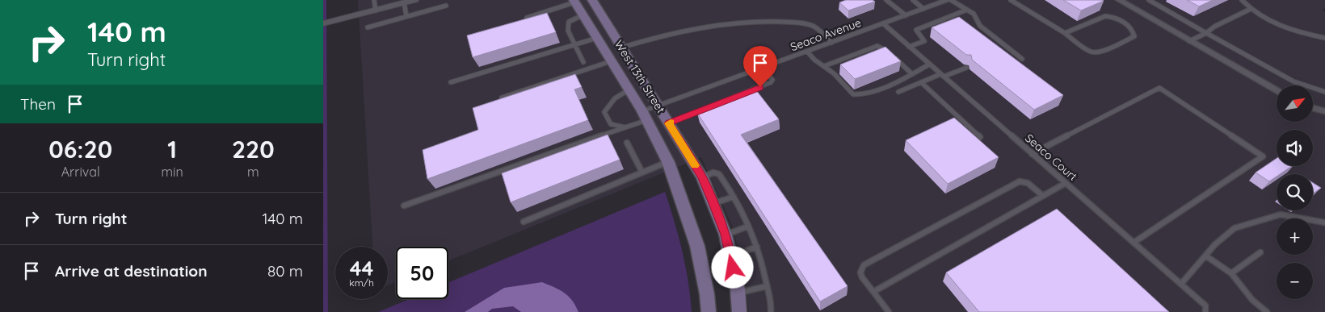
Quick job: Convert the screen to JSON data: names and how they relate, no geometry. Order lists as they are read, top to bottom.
{
  "streets": {
    "main road": ["West 13th Street"],
    "lane": ["Seaco Avenue", "Seaco Court"]
  },
  "crossings": [
    ["Seaco Avenue", "West 13th Street"],
    ["Seaco Avenue", "Seaco Court"]
  ],
  "north": "top right",
  "page": {
    "turn": ["140 m", "Turn right"],
    "then": "Then",
    "map_buttons": ["+", "−"],
    "eta": [
      "06:20",
      "Arrival",
      "1",
      "min",
      "220",
      "m"
    ],
    "list": [
      {
        "name": "Turn right",
        "value": "140 m"
      },
      {
        "name": "Arrive at destination",
        "value": "80 m"
      }
    ],
    "speed": "44 km/h",
    "limit": "50"
  }
}
